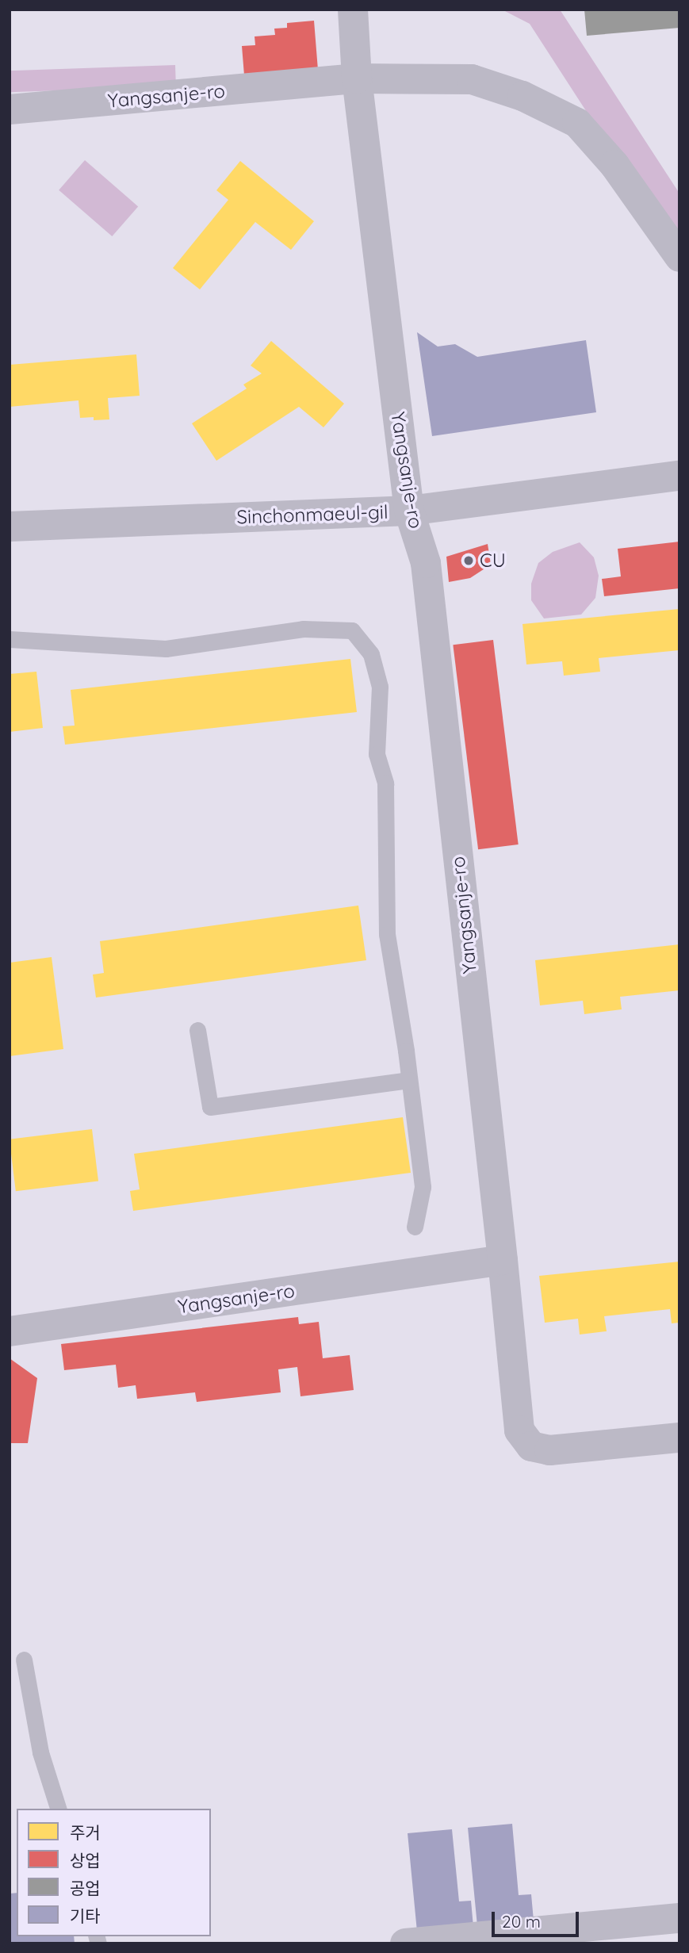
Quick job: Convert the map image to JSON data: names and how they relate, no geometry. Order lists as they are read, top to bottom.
{
  "streets": {
    "street": ["Yangsanje-ro", "Sinchonmaeul-gil"]
  },
  "crossings": [
    ["Yangsanje-ro", "Sinchonmaeul-gil"]
  ],
  "places": ["CU"],
  "legend": [
    "주거",
    "상업",
    "공업",
    "기타"
  ],
  "scale_bar": "20 m"
}
